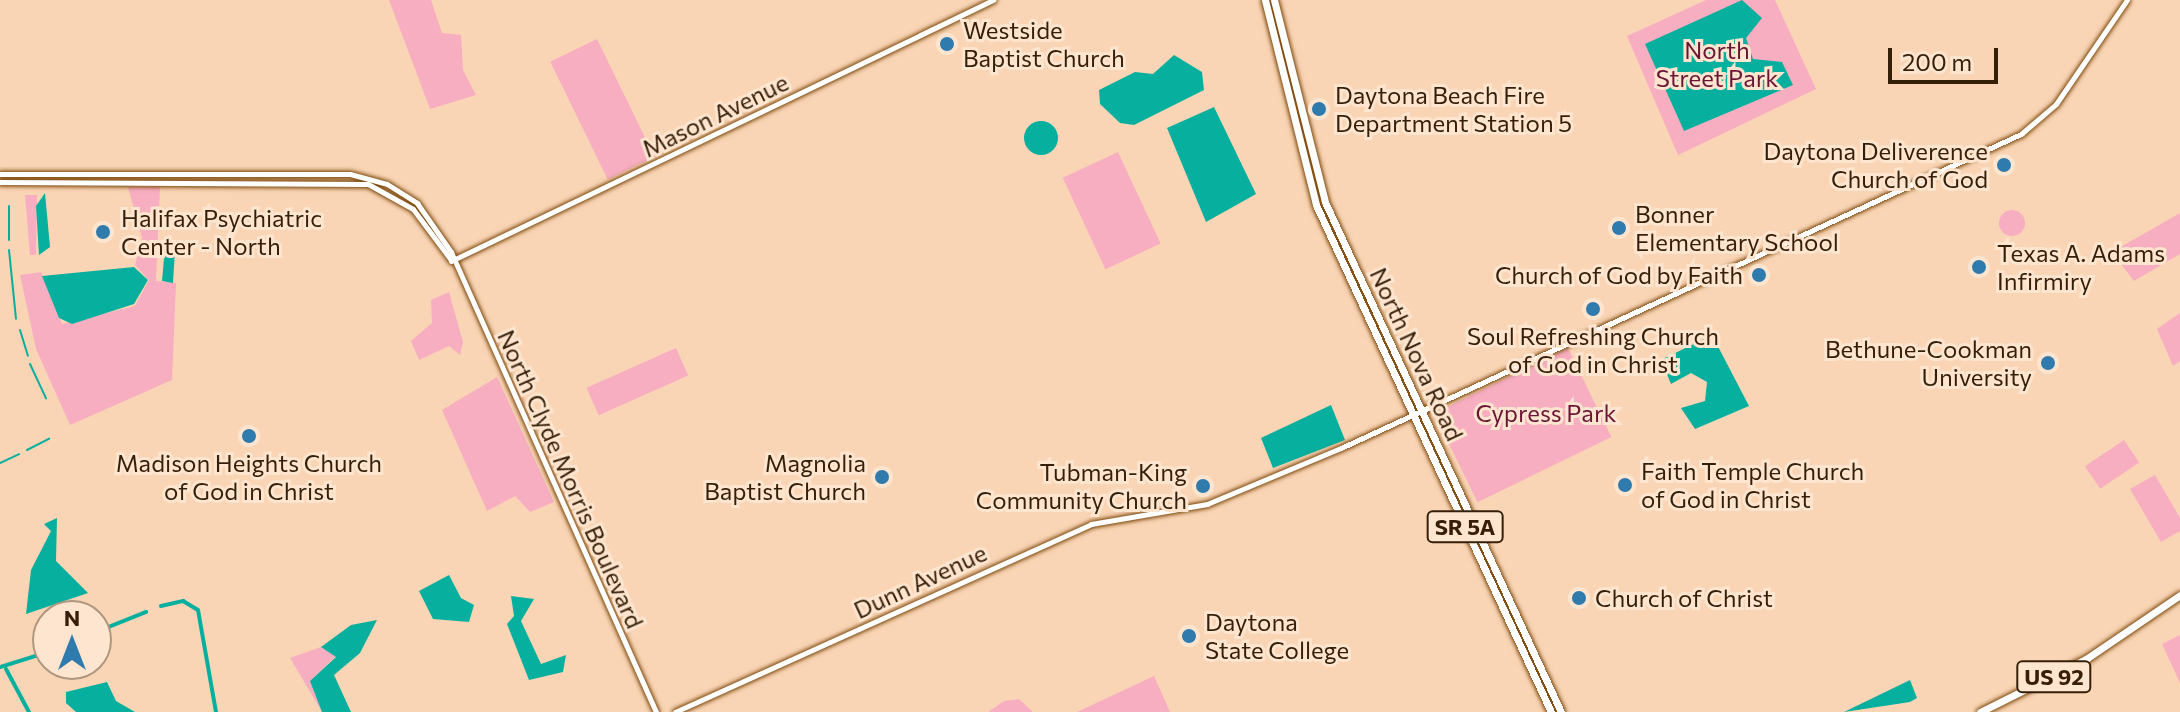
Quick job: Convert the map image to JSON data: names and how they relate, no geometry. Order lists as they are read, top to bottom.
{
  "streets": {
    "main road": [
      "Mason Avenue",
      "North Nova Road",
      "North Clyde Morris Boulevard",
      "SR 5A",
      "Dunn Avenue",
      "US 92"
    ]
  },
  "crossings": [
    ["Mason Avenue", "North Clyde Morris Boulevard"],
    ["North Nova Road", "Dunn Avenue"]
  ],
  "parks": ["North Street Park", "Cypress Park"],
  "places": [
    "Westside Baptist Church",
    "Daytona Beach Fire Department Station 5",
    "Daytona Deliverence Church of God",
    "Bonner Elementary School",
    "Halifax Psychiatric Center - North",
    "Texas A. Adams Infirmiry",
    "Church of God by Faith",
    "Soul Refreshing Church of God in Christ",
    "Bethune-Cookman University",
    "Madison Heights Church of God in Christ",
    "Magnolia Baptist Church",
    "Faith Temple Church of God in Christ",
    "Tubman-King Community Church",
    "Church of Christ",
    "Daytona State College"
  ],
  "scale_bar": "200 m",
  "north": "top"
}
